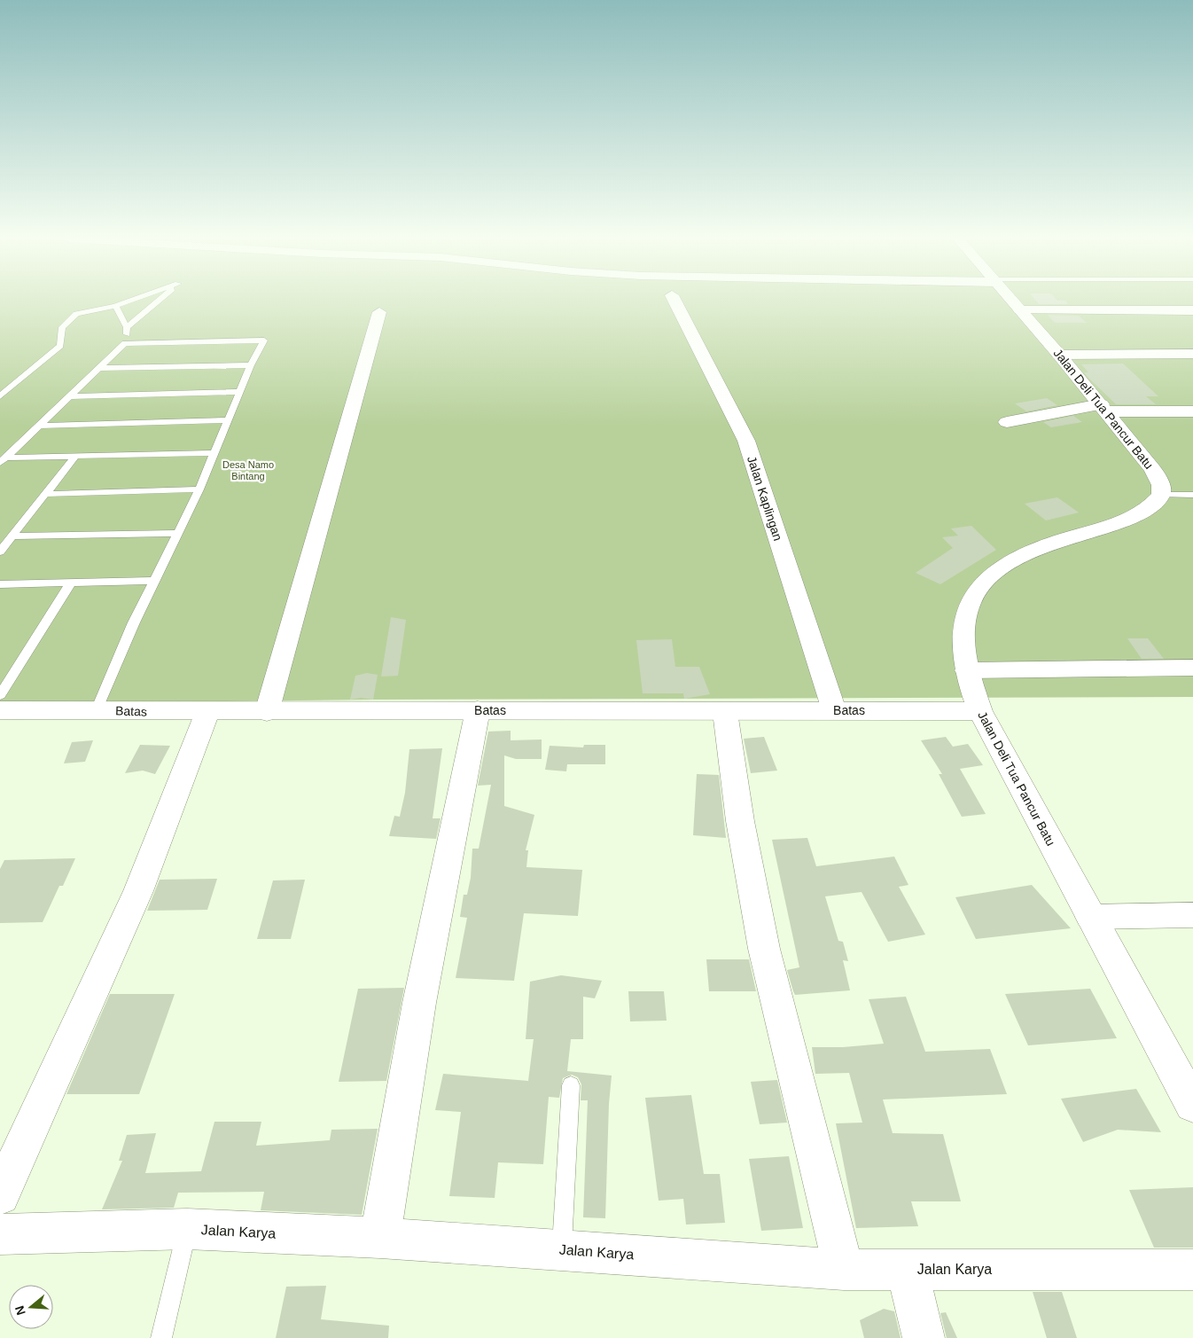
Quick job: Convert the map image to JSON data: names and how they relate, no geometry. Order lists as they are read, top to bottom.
{
  "streets": {
    "street": [
      "Jalan Deli Tua Pancur Batu",
      "Jalan Kaplingan",
      "Batas",
      "Jalan Karya"
    ]
  },
  "crossings": [
    ["Jalan Deli Tua Pancur Batu", "Batas"],
    ["Jalan Kaplingan", "Batas"]
  ],
  "parks": ["Desa Namo Bintang"],
  "north": "left"
}
